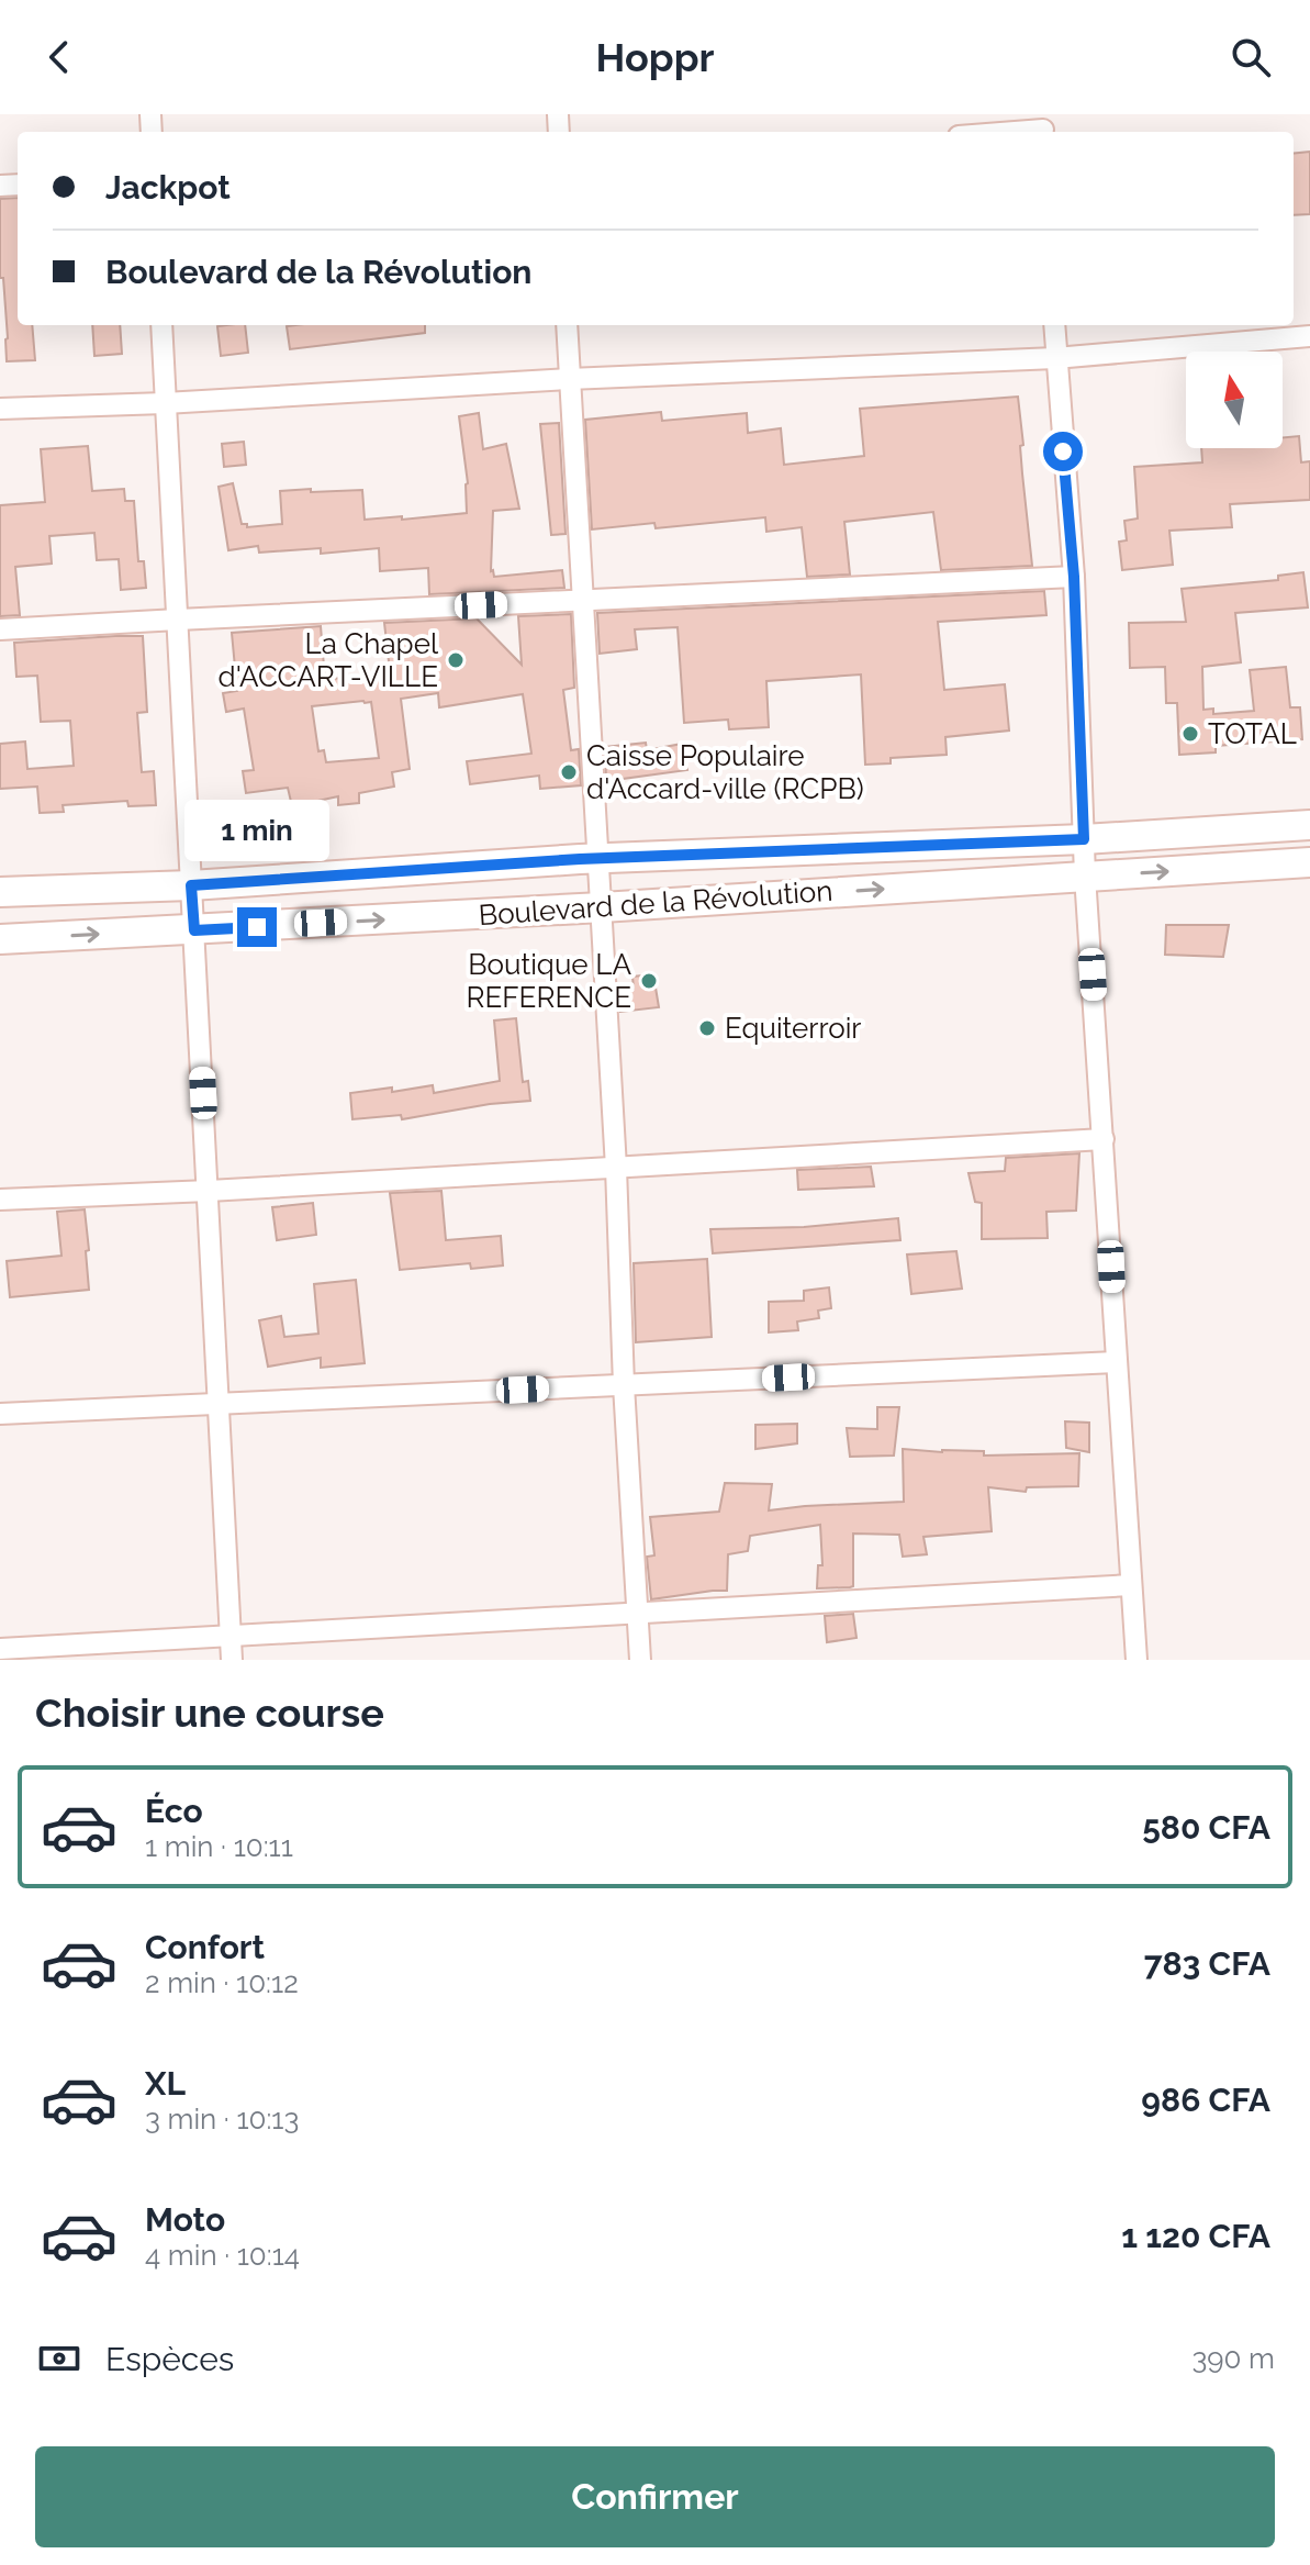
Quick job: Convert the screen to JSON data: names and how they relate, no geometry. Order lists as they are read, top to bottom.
{
  "streets": {
    "main road": ["Boulevard de la Révolution"]
  },
  "places": [
    "La Chapel d'ACCART-VILLE",
    "TOTAL",
    "Caisse Populaire d'Accard-ville (RCPB)",
    "Boutique LA REFERENCE",
    "Equiterroir"
  ],
  "north": "top",
  "page": {
    "header": "Hoppr",
    "banner": ["Jackpot", "Boulevard de la Révolution"],
    "bubble": "1 min",
    "heading": "Choisir une course",
    "list": [
      {
        "name": "Éco",
        "note": "1 min · 10:11",
        "value": "580 CFA"
      },
      {
        "name": "Confort",
        "note": "2 min · 10:12",
        "value": "783 CFA"
      },
      {
        "name": "XL",
        "note": "3 min · 10:13",
        "value": "986 CFA"
      },
      {
        "name": "Moto",
        "note": "4 min · 10:14",
        "value": "1 120 CFA"
      }
    ],
    "pay": ["Espèces", "390 m"],
    "buttons": "Confirmer"
  }
}
